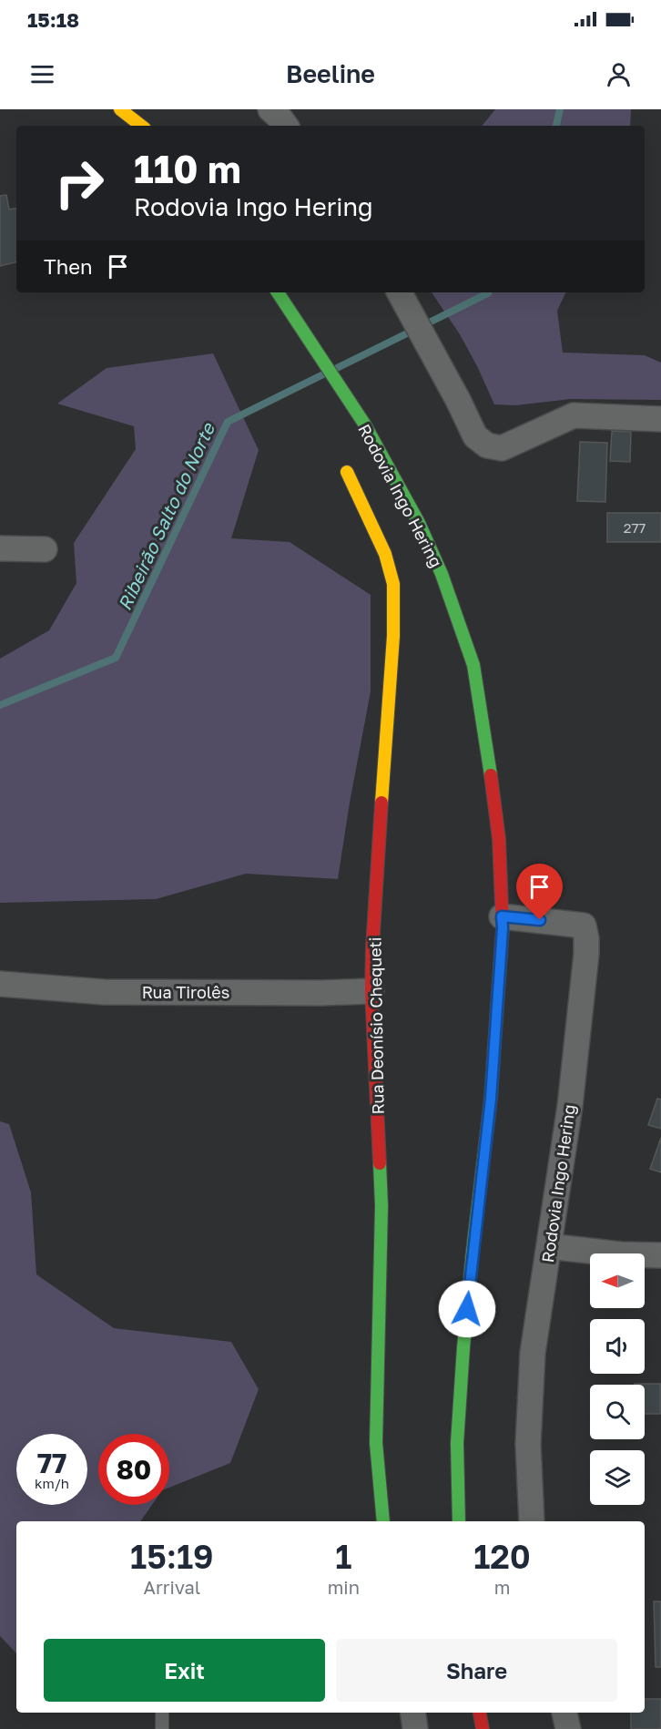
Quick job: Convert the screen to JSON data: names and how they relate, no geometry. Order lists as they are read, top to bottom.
{
  "streets": {
    "main road": ["Rodovia Ingo Hering", "Rua Deonísio Chequeti"],
    "street": ["Rua Tirolês"]
  },
  "crossings": [
    ["Rua Tirolês", "Rua Deonísio Chequeti"]
  ],
  "water": ["Ribeirão Salto do Norte"],
  "house_numbers": ["277"],
  "north": "left",
  "page": {
    "status": "15:18",
    "header": "Beeline",
    "turn": ["110 m", "Rodovia Ingo Hering"],
    "then": "Then",
    "speed": "77 km/h",
    "limit": "80",
    "eta": [
      "15:19",
      "Arrival",
      "1",
      "min",
      "120",
      "m"
    ],
    "buttons": ["Exit", "Share"]
  }
}
